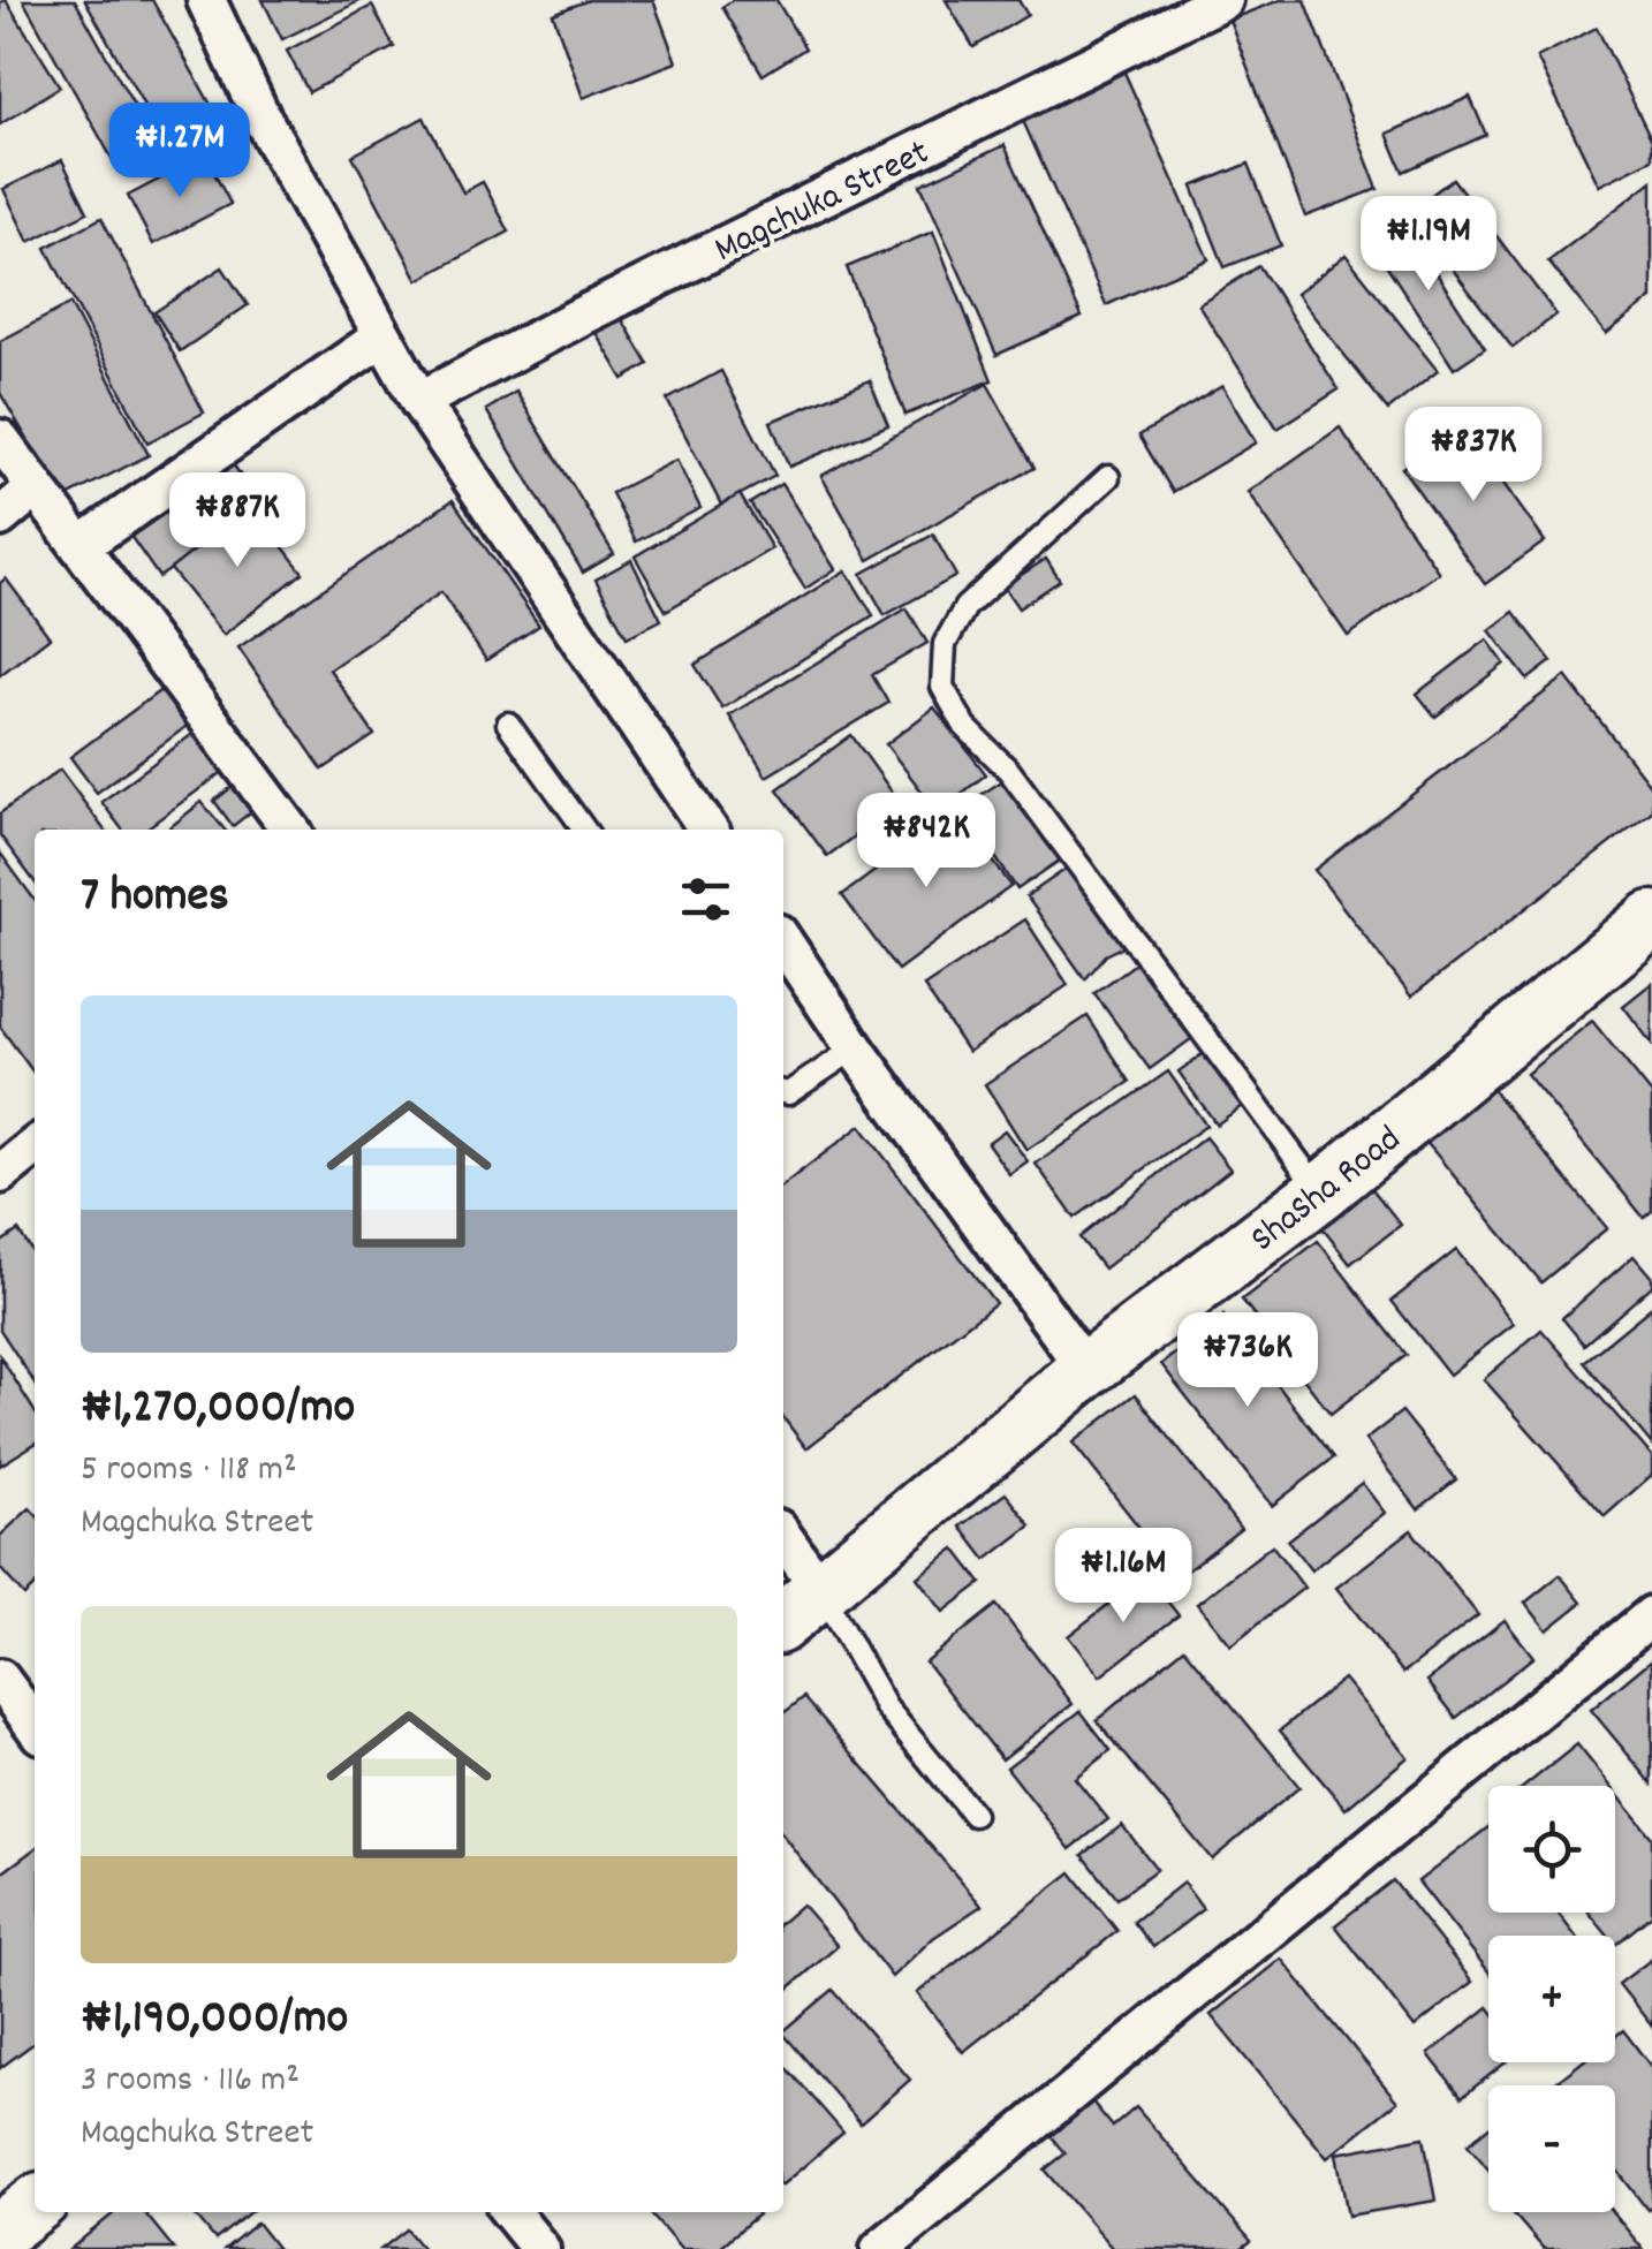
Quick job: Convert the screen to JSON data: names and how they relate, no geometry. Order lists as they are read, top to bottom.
{
  "streets": {
    "street": ["Magchuka Street", "ShaSha Road"]
  },
  "page": {
    "price": [
      "₦1.27M",
      "₦1.19M",
      "₦837K",
      "₦887K",
      "₦842K",
      "₦736K",
      "₦1.16M"
    ],
    "heading": "7 homes",
    "list": [
      {
        "name": "₦1,270,000/mo",
        "note": "5 rooms · 118 m² · Magchuka Street"
      },
      {
        "name": "₦1,190,000/mo",
        "note": "3 rooms · 116 m² · Magchuka Street"
      }
    ],
    "map_buttons": ["+", "−"]
  }
}
